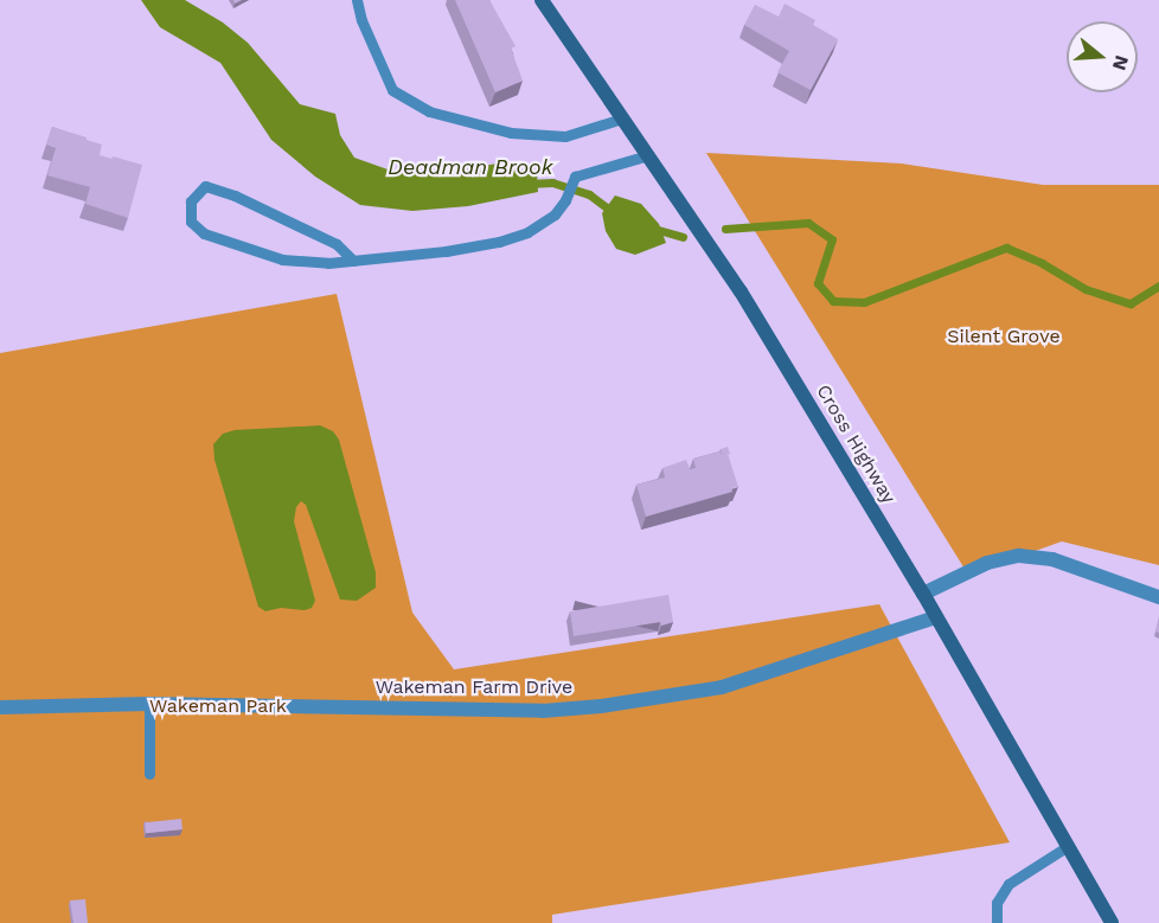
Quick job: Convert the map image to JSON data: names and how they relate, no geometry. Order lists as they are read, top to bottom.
{
  "streets": {
    "street": ["Cross Highway", "Wakeman Farm Drive"]
  },
  "crossings": [
    ["Cross Highway", "Wakeman Farm Drive"]
  ],
  "water": ["Deadman Brook"],
  "parks": ["Silent Grove", "Wakeman Park"],
  "north": "right"
}
